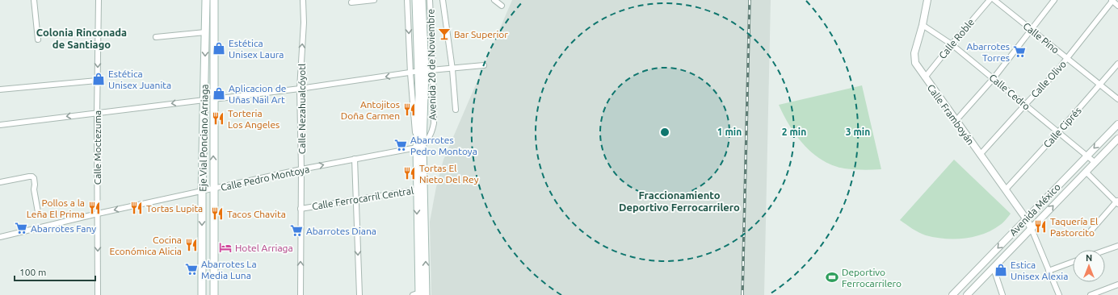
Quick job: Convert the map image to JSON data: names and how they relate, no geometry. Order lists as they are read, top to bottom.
{
  "streets": {
    "main road": ["Avenida 20 de Noviembre", "Eje Vial Ponciano Arriaga"],
    "street": [
      "Calle Pino",
      "Calle Roble",
      "Calle Olivo",
      "Calle Cedro",
      "Calle Nezahualcóyotl",
      "Calle Framboyán",
      "Calle Ciprés",
      "Calle Moctezuma",
      "Calle Pedro Montoya",
      "Calle Ferrocarril Central",
      "Avenida México"
    ]
  },
  "crossings": [
    ["Calle Pino", "Calle Olivo"],
    ["Calle Pino", "Calle Ciprés"],
    ["Calle Roble", "Calle Cedro"],
    ["Calle Roble", "Calle Framboyán"],
    ["Avenida 20 de Noviembre", "Calle Pedro Montoya"],
    ["Avenida 20 de Noviembre", "Calle Ferrocarril Central"],
    ["Calle Olivo", "Calle Cedro"],
    ["Calle Olivo", "Calle Framboyán"],
    ["Calle Cedro", "Calle Framboyán"],
    ["Calle Cedro", "Calle Ciprés"],
    ["Calle Cedro", "Avenida México"],
    ["Calle Nezahualcóyotl", "Calle Pedro Montoya"],
    ["Calle Nezahualcóyotl", "Calle Ferrocarril Central"],
    ["Calle Framboyán", "Calle Ciprés"],
    ["Calle Framboyán", "Avenida México"],
    ["Eje Vial Ponciano Arriaga", "Calle Pedro Montoya"],
    ["Calle Moctezuma", "Calle Pedro Montoya"]
  ],
  "one_way": ["Calle Nezahualcóyotl", "Calle Moctezuma"],
  "districts": ["Colonia Rinconada de Santiago", "Fraccionamiento Deportivo Ferrocarrilero"],
  "places": {
    "bar": ["Bar Superior"],
    "shop": [
      "Estética Unisex Laura",
      "Estética Unisex Juanita",
      "Aplicacion de Uñas Nail Art",
      "Estica Unisex Alexia"
    ],
    "supermarket": [
      "Abarrotes Torres",
      "Abarrotes Pedro Montoya",
      "Abarrotes Fany",
      "Abarrotes Diana",
      "Abarrotes La Media Luna"
    ],
    "restaurant": [
      "Antojitos Doña Carmen",
      "Torteria Los Angeles",
      "Tortas El Nieto Del Rey",
      "Pollos a la Leña El Prima",
      "Tortas Lupita",
      "Tacos Chavita",
      "Taquería El Pastorcito",
      "Cocina Económica Alicia"
    ],
    "hotel": ["Hotel Arriaga"],
    "sports": ["Deportivo Ferrocarrilero"]
  },
  "scale_bar": "100 m",
  "north": "top",
  "rings": ["1 min", "2 min", "3 min"]
}
